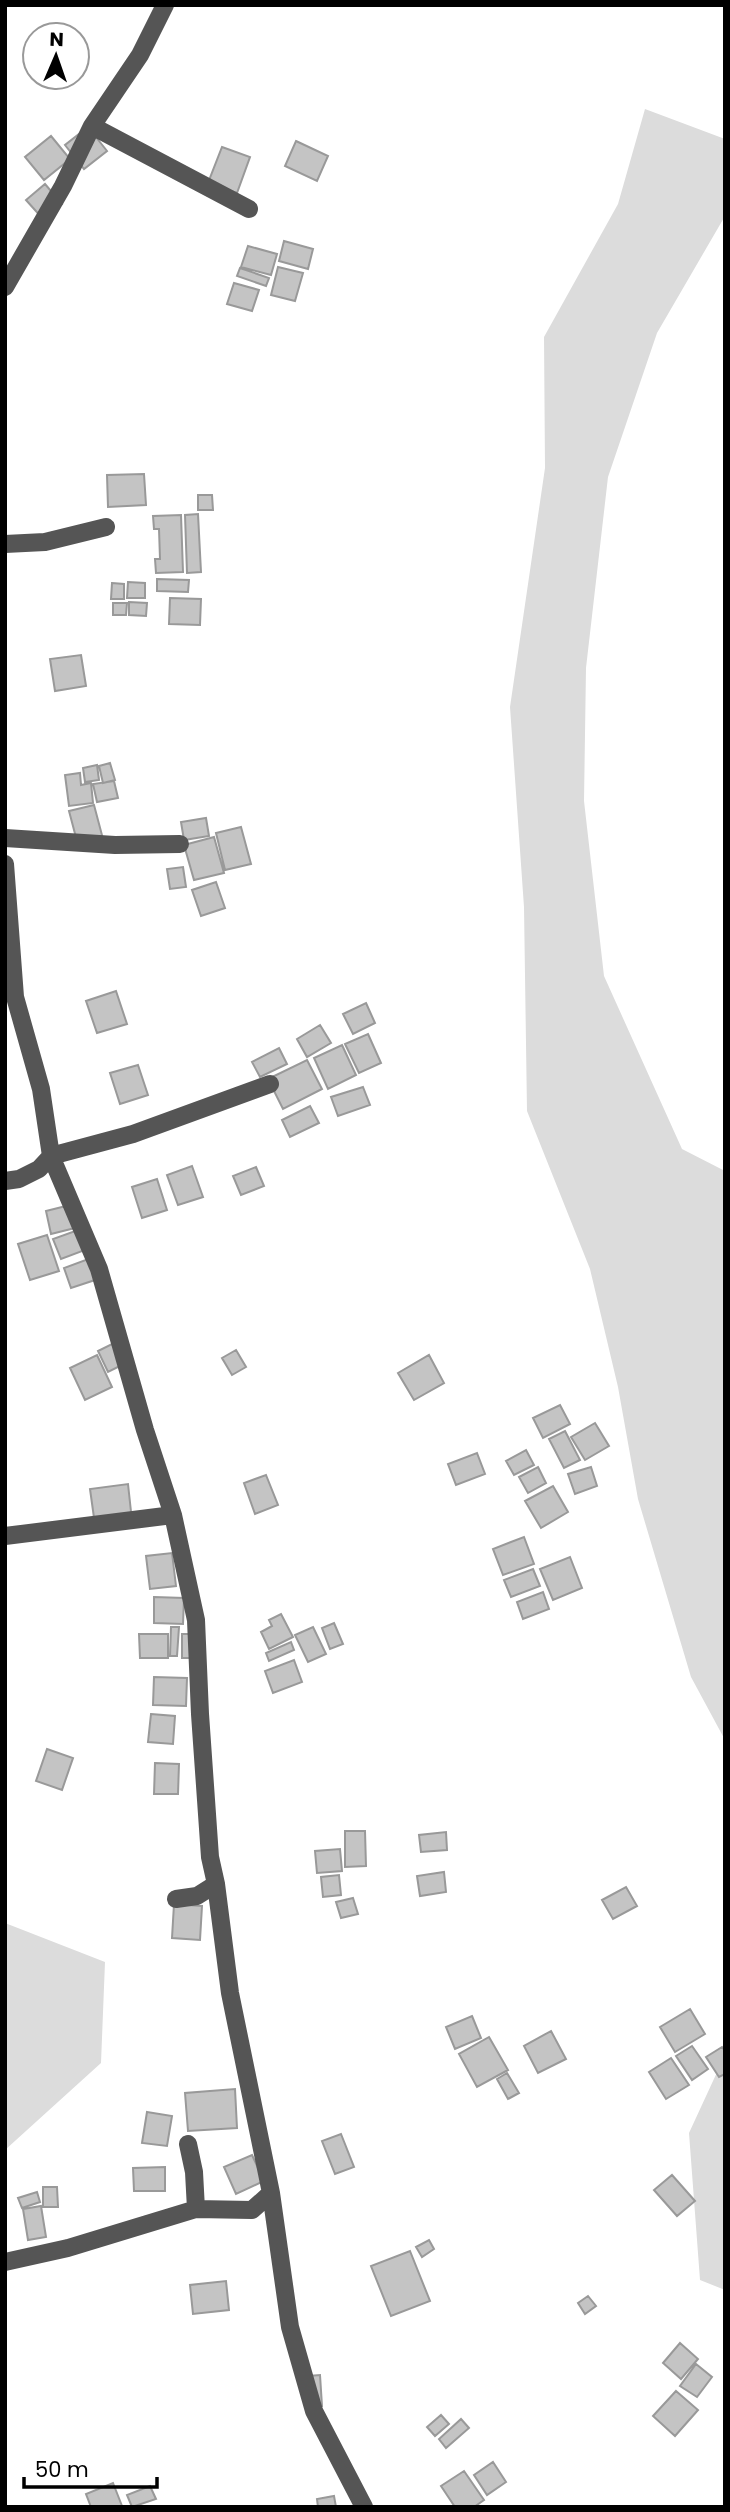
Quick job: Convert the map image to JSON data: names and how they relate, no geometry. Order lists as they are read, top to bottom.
{
  "scale_bar": "50 m",
  "north": "top"
}
